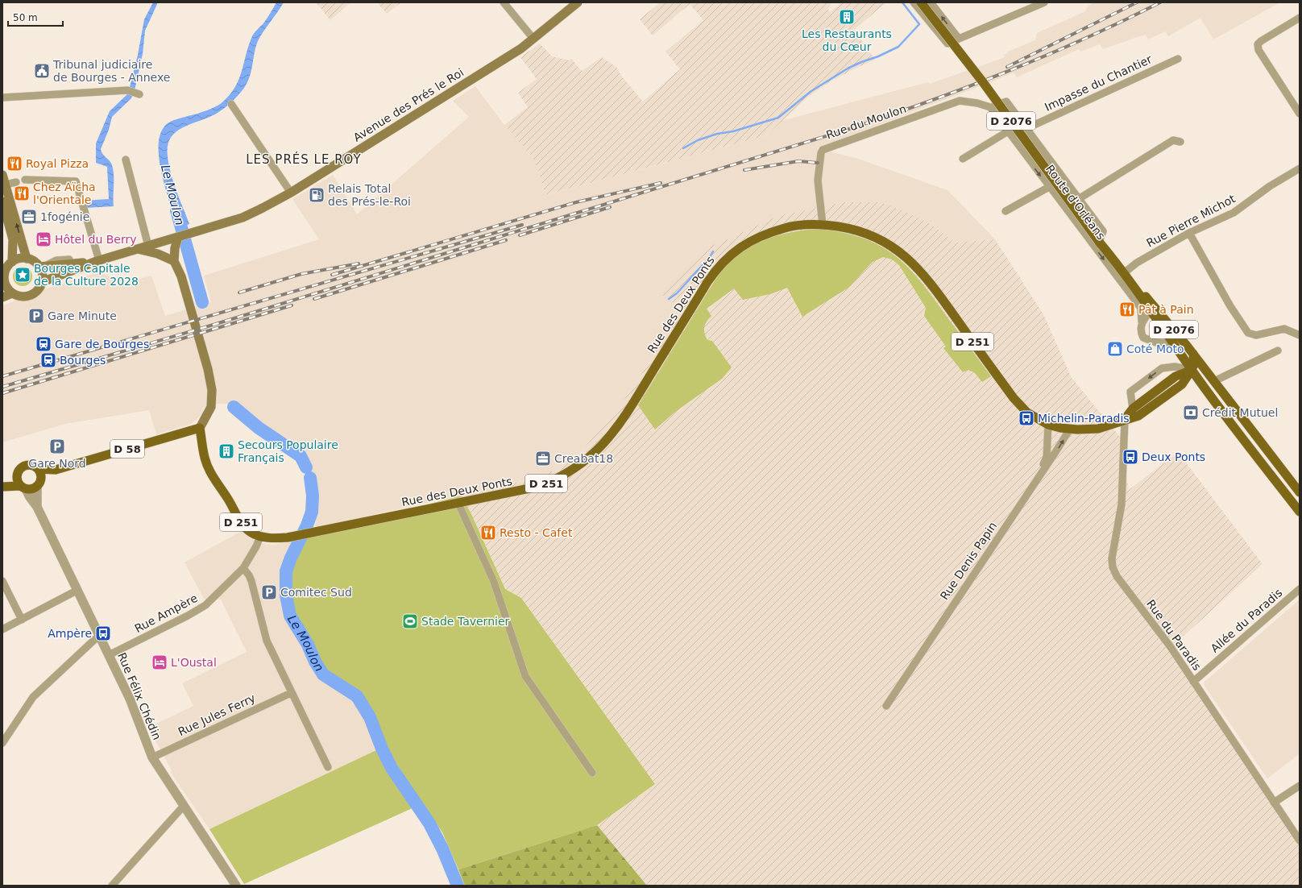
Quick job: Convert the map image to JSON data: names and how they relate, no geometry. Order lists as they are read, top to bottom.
{
  "streets": {
    "main road": [
      "Avenue des Prés le Roi",
      "D 2076",
      "Route d'Orléans",
      "Rue des Deux Ponts",
      "D 251",
      "D 58"
    ],
    "street": [
      "Impasse du Chantier",
      "Rue du Moulon",
      "Rue Pierre Michot",
      "Rue Denis Papin",
      "Rue Ampère",
      "Allée du Paradis",
      "Rue du Paradis",
      "Rue Félix Chédin",
      "Rue Jules Ferry"
    ]
  },
  "crossings": [
    ["Impasse du Chantier", "Route d'Orléans"],
    ["D 2076", "Route d'Orléans"],
    ["D 2076", "Rue des Deux Ponts"],
    ["Rue du Moulon", "Route d'Orléans"],
    ["Rue du Moulon", "Rue des Deux Ponts"],
    ["Route d'Orléans", "Rue Pierre Michot"],
    ["Route d'Orléans", "Rue des Deux Ponts"],
    ["Rue des Deux Ponts", "D 251"],
    ["Rue des Deux Ponts", "Rue Denis Papin"],
    ["Rue des Deux Ponts", "Rue Ampère"],
    ["Rue des Deux Ponts", "Rue du Paradis"],
    ["D 251", "D 58"],
    ["D 251", "Rue Ampère"],
    ["D 58", "Rue Félix Chédin"],
    ["Rue Ampère", "Rue Félix Chédin"],
    ["Allée du Paradis", "Rue du Paradis"],
    ["Rue Félix Chédin", "Rue Jules Ferry"]
  ],
  "districts": ["LES PRÉS LE ROY"],
  "water": ["Le Moulon"],
  "places": {
    "building": ["Les Restaurants du Cœur", "Secours Populaire Français"],
    "public building": ["Tribunal judiciaire de Bourges - Annexe"],
    "restaurant": [
      "Royal Pizza",
      "Chez Aïcha l'Orientale",
      "Pât à Pain",
      "Resto - Cafet"
    ],
    "fuel station": ["Relais Total des Prés-le-Roi"],
    "office": ["1fogénie", "Creabat18"],
    "hotel": ["Hôtel du Berry", "L'Oustal"],
    "place": ["Bourges Capitale de la Culture 2028"],
    "parking": ["Gare Minute", "Gare Nord", "Comitec Sud"],
    "station": ["Gare de Bourges", "Bourges"],
    "shop": ["Coté Moto"],
    "bank": ["Crédit Mutuel"],
    "bus stop": ["Michelin-Paradis", "Deux Ponts", "Ampère"],
    "sports": ["Stade Tavernier"]
  },
  "scale_bar": "50 m"
}
